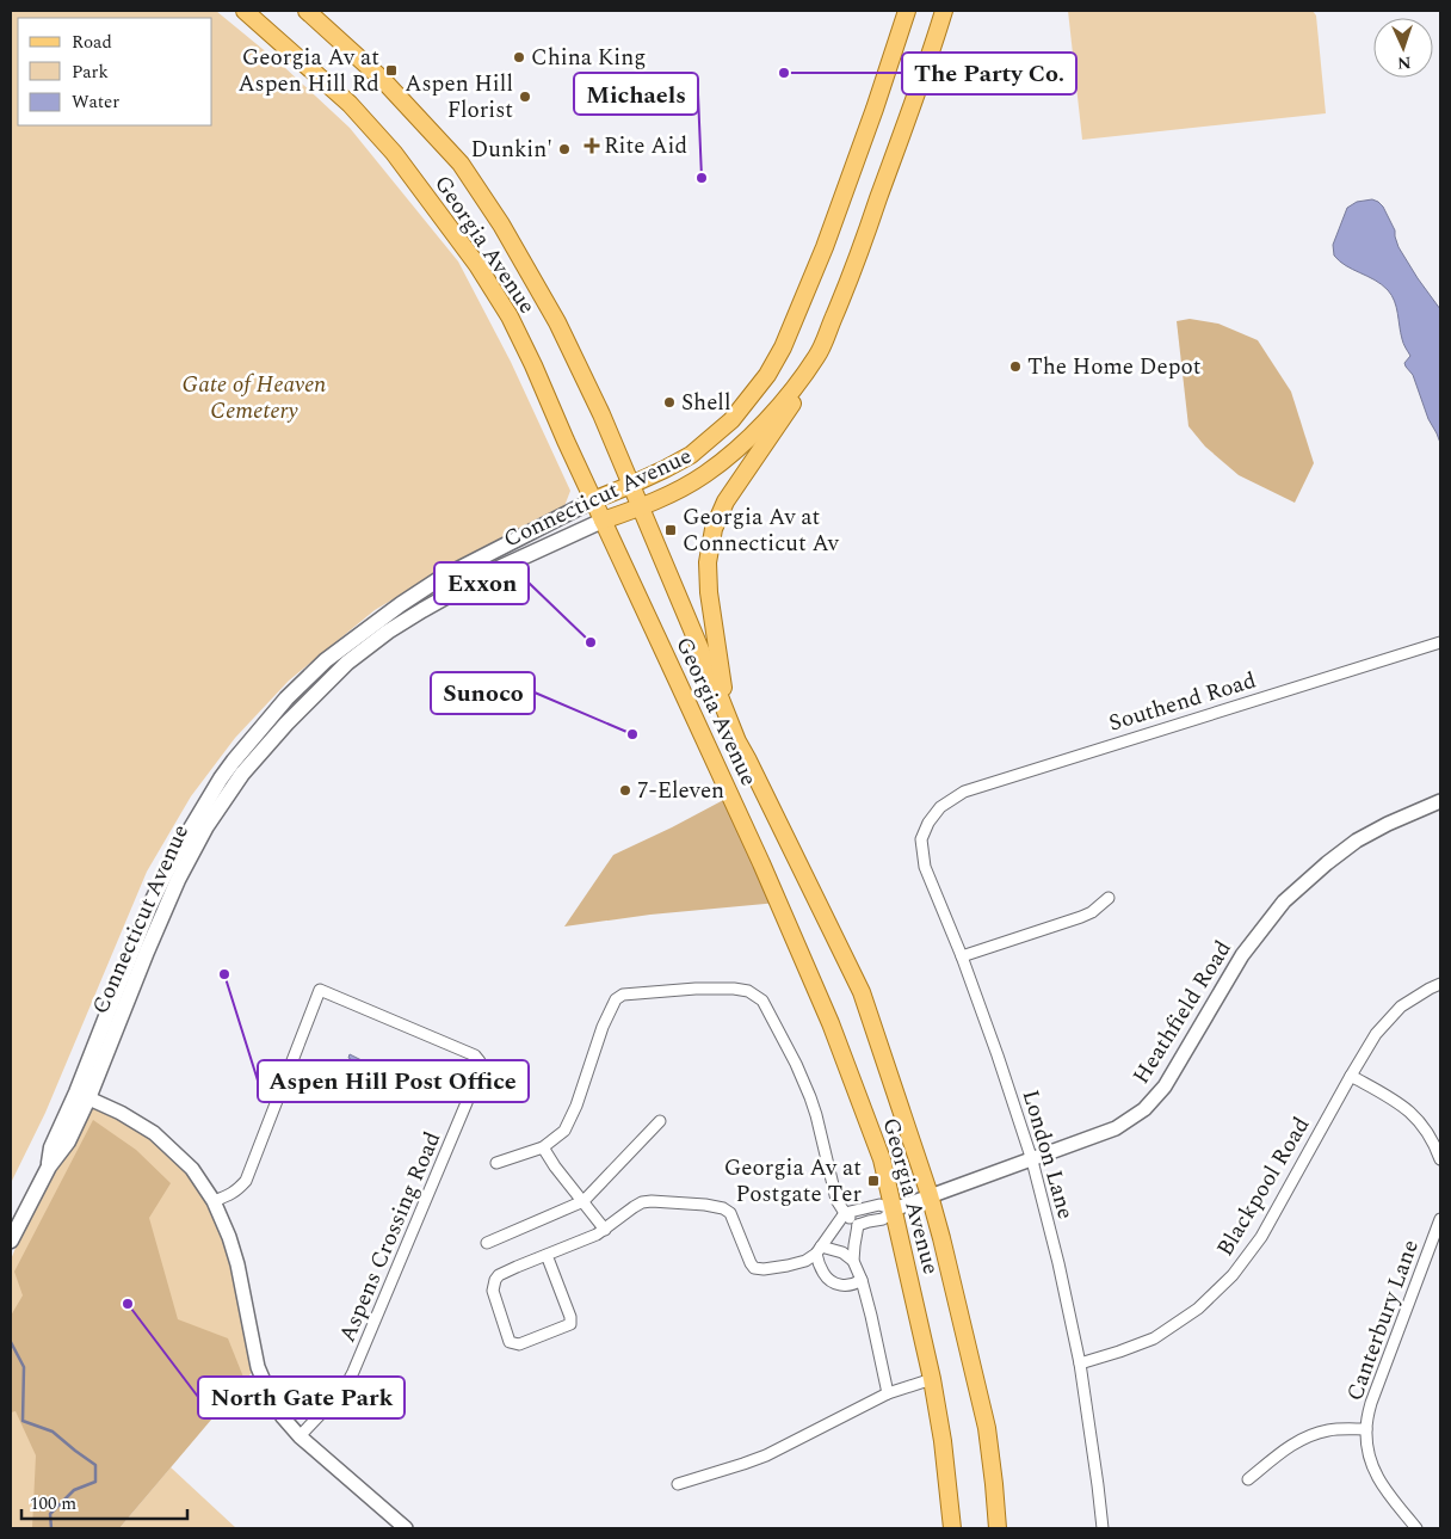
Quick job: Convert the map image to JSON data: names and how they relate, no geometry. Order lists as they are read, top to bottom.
{
  "streets": {
    "main road": ["Georgia Avenue", "Connecticut Avenue"],
    "street": [
      "Southend Road",
      "Heathfield Road",
      "London Lane",
      "Blackpool Road",
      "Aspens Crossing Road",
      "Canterbury Lane"
    ]
  },
  "crossings": [
    ["Georgia Avenue", "Connecticut Avenue"],
    ["Georgia Avenue", "Heathfield Road"],
    ["Southend Road", "London Lane"],
    ["Heathfield Road", "London Lane"],
    ["London Lane", "Blackpool Road"]
  ],
  "parks": ["Gate of Heaven Cemetery"],
  "places": {
    "other": [
      "China King",
      "The Party Co.",
      "Aspen Hill Florist",
      "Dunkin'",
      "Michaels",
      "The Home Depot",
      "Shell",
      "Exxon",
      "Sunoco",
      "7-Eleven",
      "Aspen Hill Post Office",
      "North Gate Park"
    ],
    "transit": ["Georgia Av at Aspen Hill Rd", "Georgia Av at Connecticut Av", "Georgia Av at Postgate Ter"],
    "health": ["Rite Aid"]
  },
  "legend": ["Road", "Park", "Water"],
  "scale_bar": "100 m",
  "north": "bottom"
}
